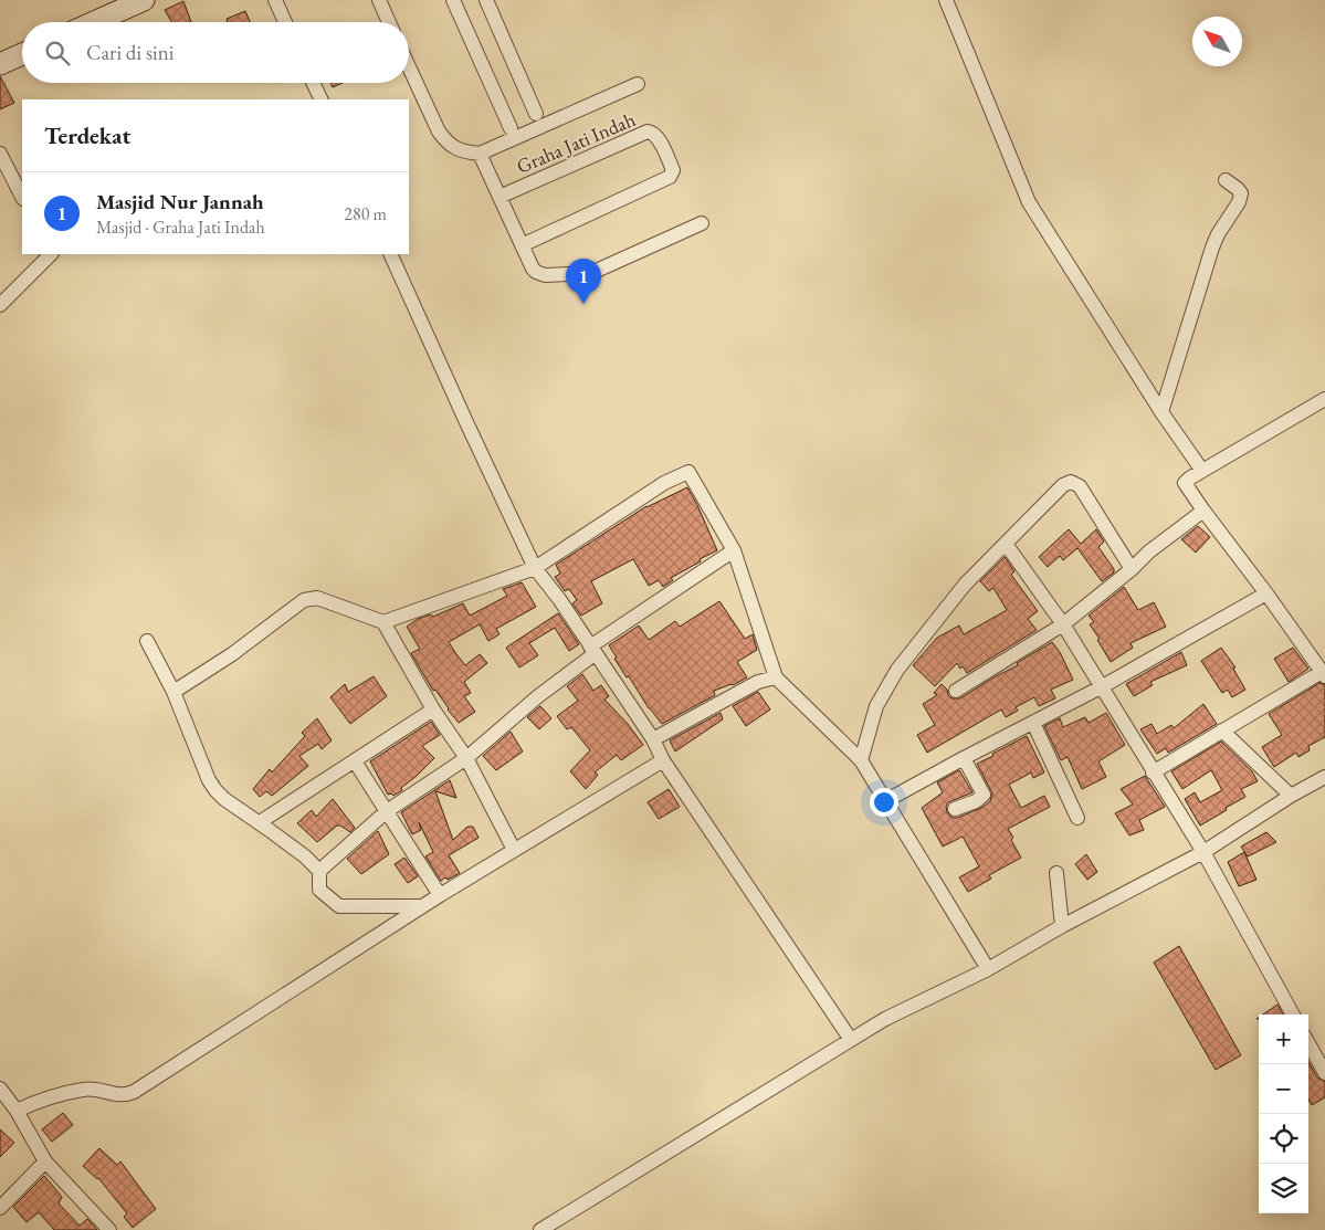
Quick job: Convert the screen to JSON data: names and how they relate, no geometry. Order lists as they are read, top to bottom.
{
  "streets": {
    "street": ["Graha Jati Indah"]
  },
  "north": "top left",
  "page": {
    "search": "Cari di sini",
    "heading": "Terdekat",
    "list": [
      {
        "mark": "1",
        "name": "Masjid Nur Jannah",
        "note": "Masjid · Graha Jati Indah",
        "value": "280 m"
      }
    ],
    "pins": "1",
    "map_buttons": ["+", "−"]
  }
}
